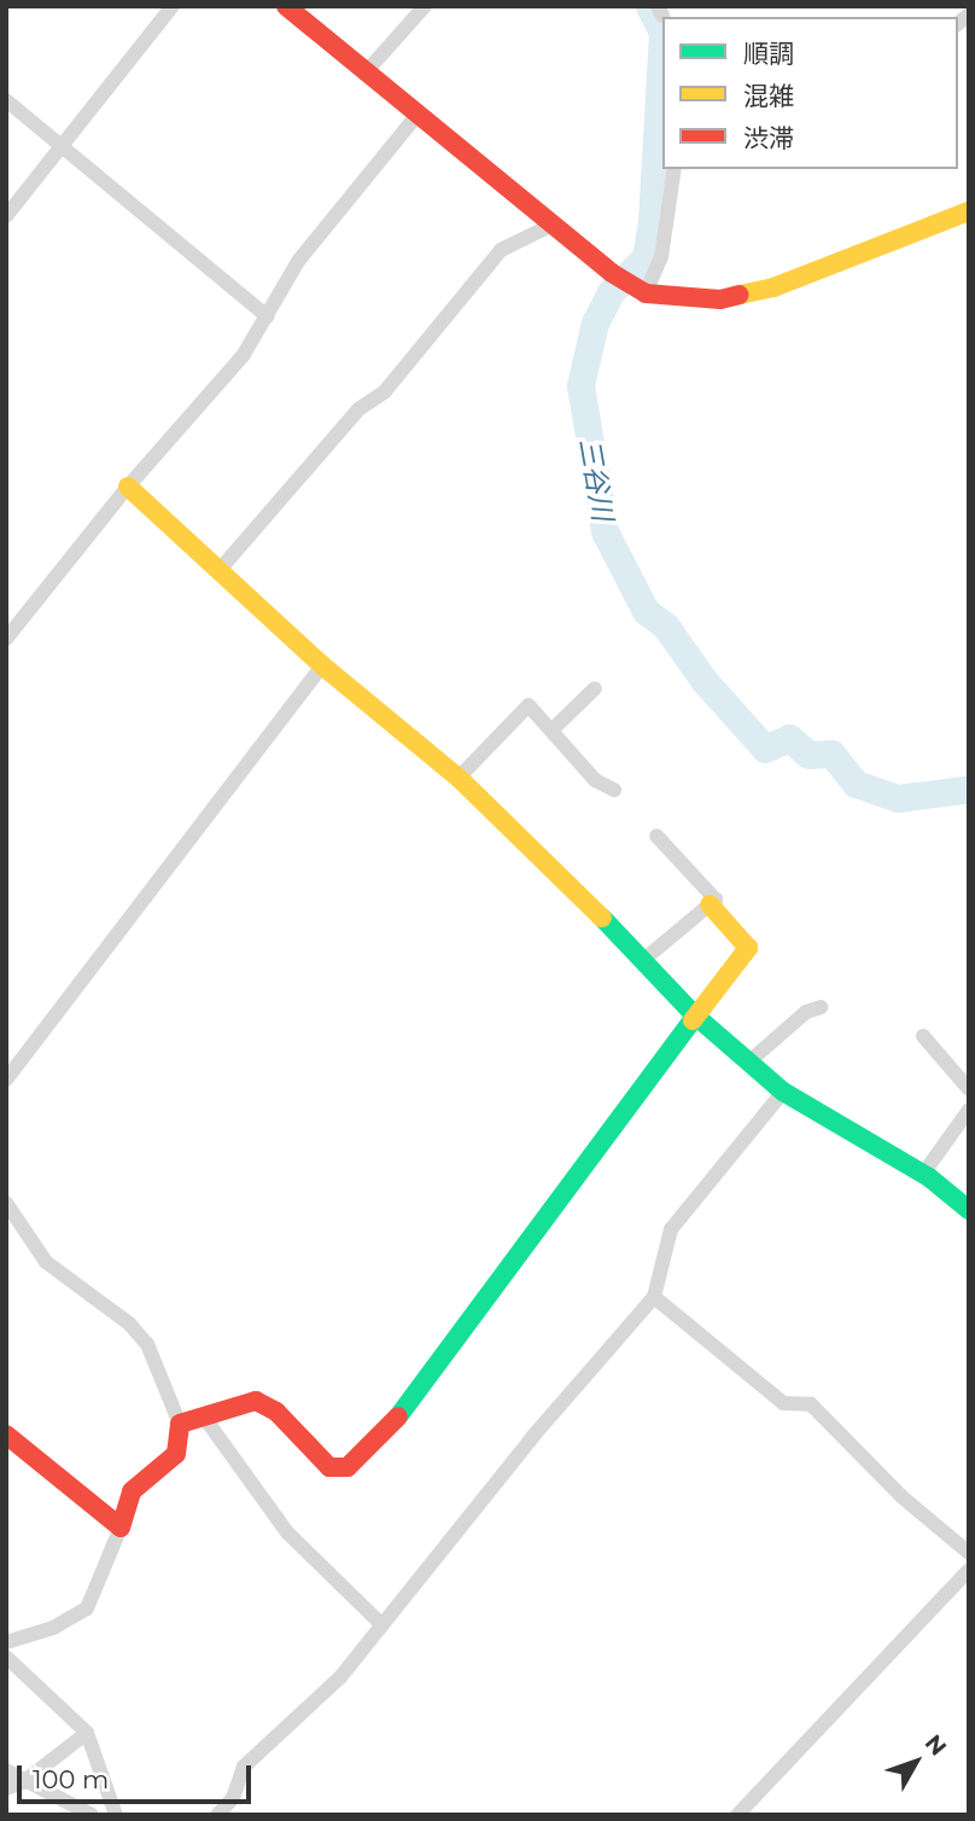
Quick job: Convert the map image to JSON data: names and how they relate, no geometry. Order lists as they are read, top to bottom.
{
  "water": ["三谷川"],
  "legend": ["順調", "混雑", "渋滞"],
  "scale_bar": "100 m",
  "north": "top right"
}
